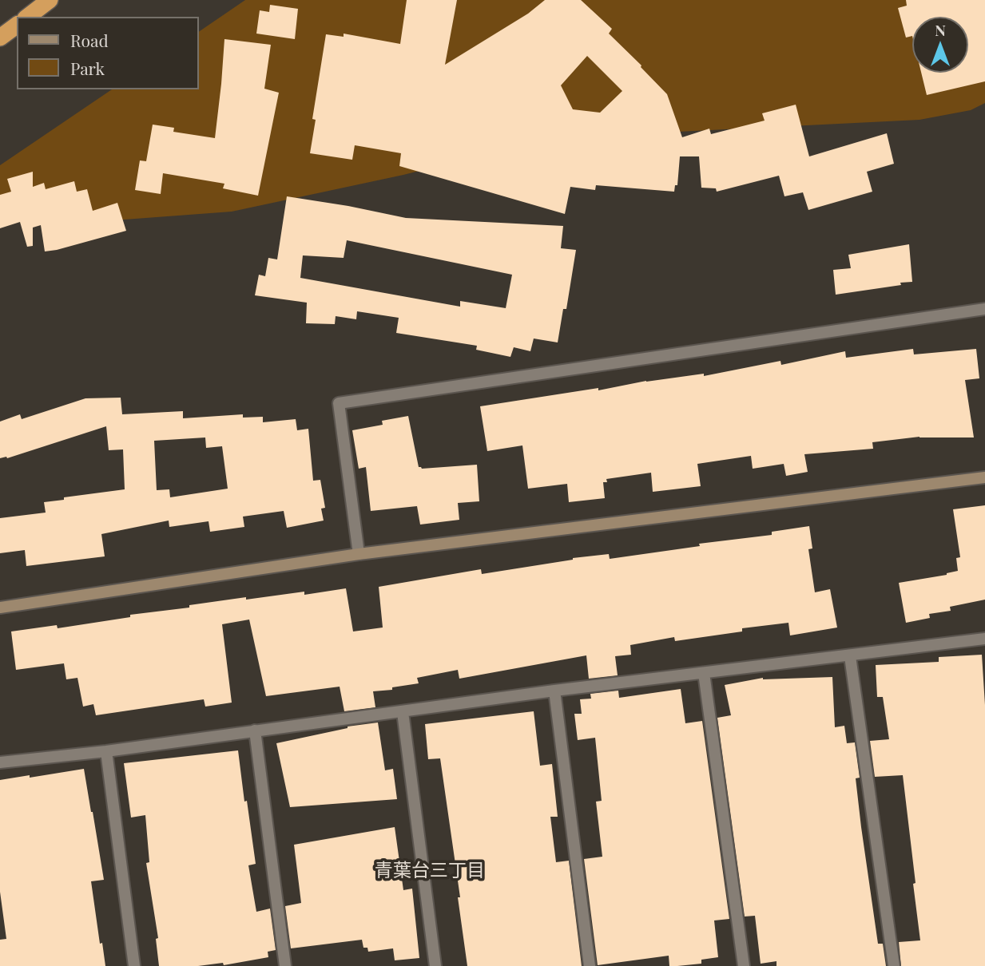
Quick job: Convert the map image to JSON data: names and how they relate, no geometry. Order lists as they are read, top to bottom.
{
  "districts": ["青葉台三丁目"],
  "legend": ["Road", "Park"],
  "north": "top"
}
